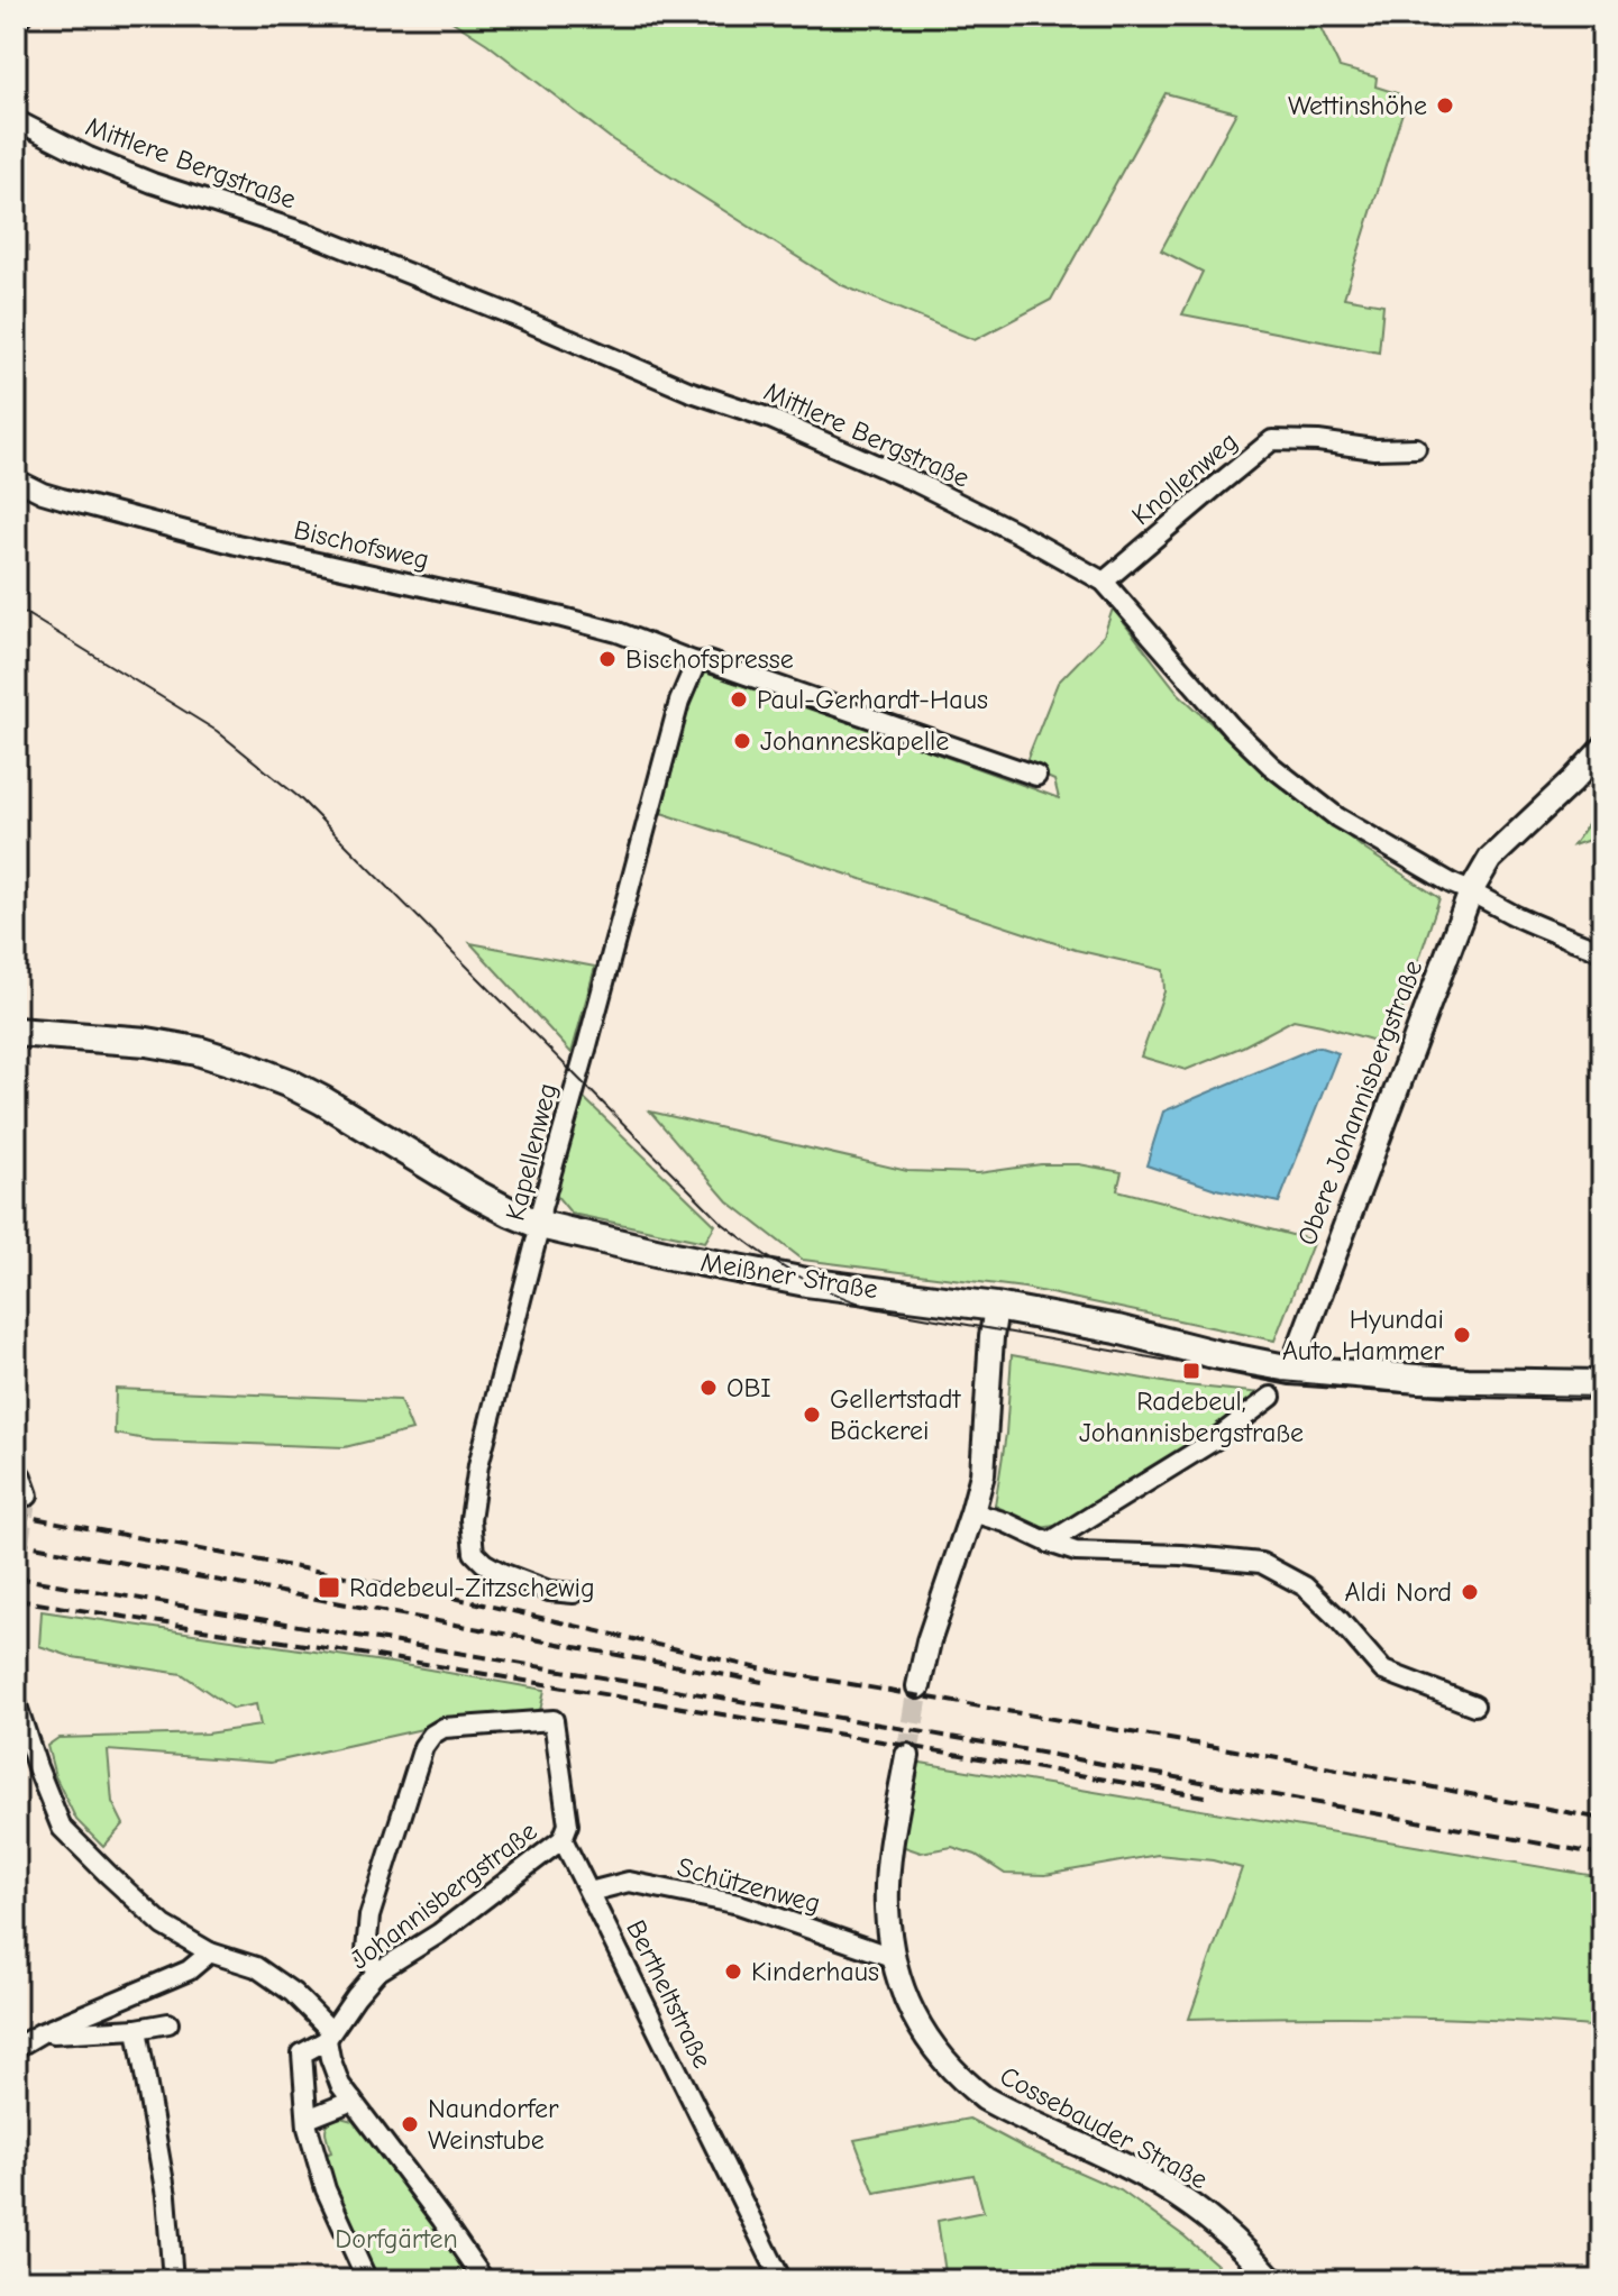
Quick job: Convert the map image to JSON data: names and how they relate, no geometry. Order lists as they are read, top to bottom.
{
  "streets": {
    "main road": ["Meißner Straße"],
    "street": [
      "Mittlere Bergstraße",
      "Knollenweg",
      "Bischofsweg",
      "Obere Johannisbergstraße",
      "Kapellenweg",
      "Schützenweg",
      "Johannisbergstraße",
      "Bertheltstraße",
      "Cossebauder Straße"
    ]
  },
  "crossings": [
    ["Mittlere Bergstraße", "Knollenweg"],
    ["Mittlere Bergstraße", "Obere Johannisbergstraße"],
    ["Bischofsweg", "Kapellenweg"],
    ["Obere Johannisbergstraße", "Meißner Straße"],
    ["Kapellenweg", "Meißner Straße"],
    ["Schützenweg", "Bertheltstraße"],
    ["Schützenweg", "Cossebauder Straße"],
    ["Johannisbergstraße", "Bertheltstraße"]
  ],
  "parks": ["Dorfgärten"],
  "places": {
    "other": [
      "Wettinshöhe",
      "Bischofspresse",
      "Paul-Gerhardt-Haus",
      "Johanneskapelle",
      "Hyundai Auto Hammer",
      "OBI",
      "Gellertstadt Bäckerei",
      "Aldi Nord",
      "Kinderhaus",
      "Naundorfer Weinstube"
    ],
    "transit": ["Radebeul, Johannisbergstraße", "Radebeul-Zitzschewig"]
  }
}
